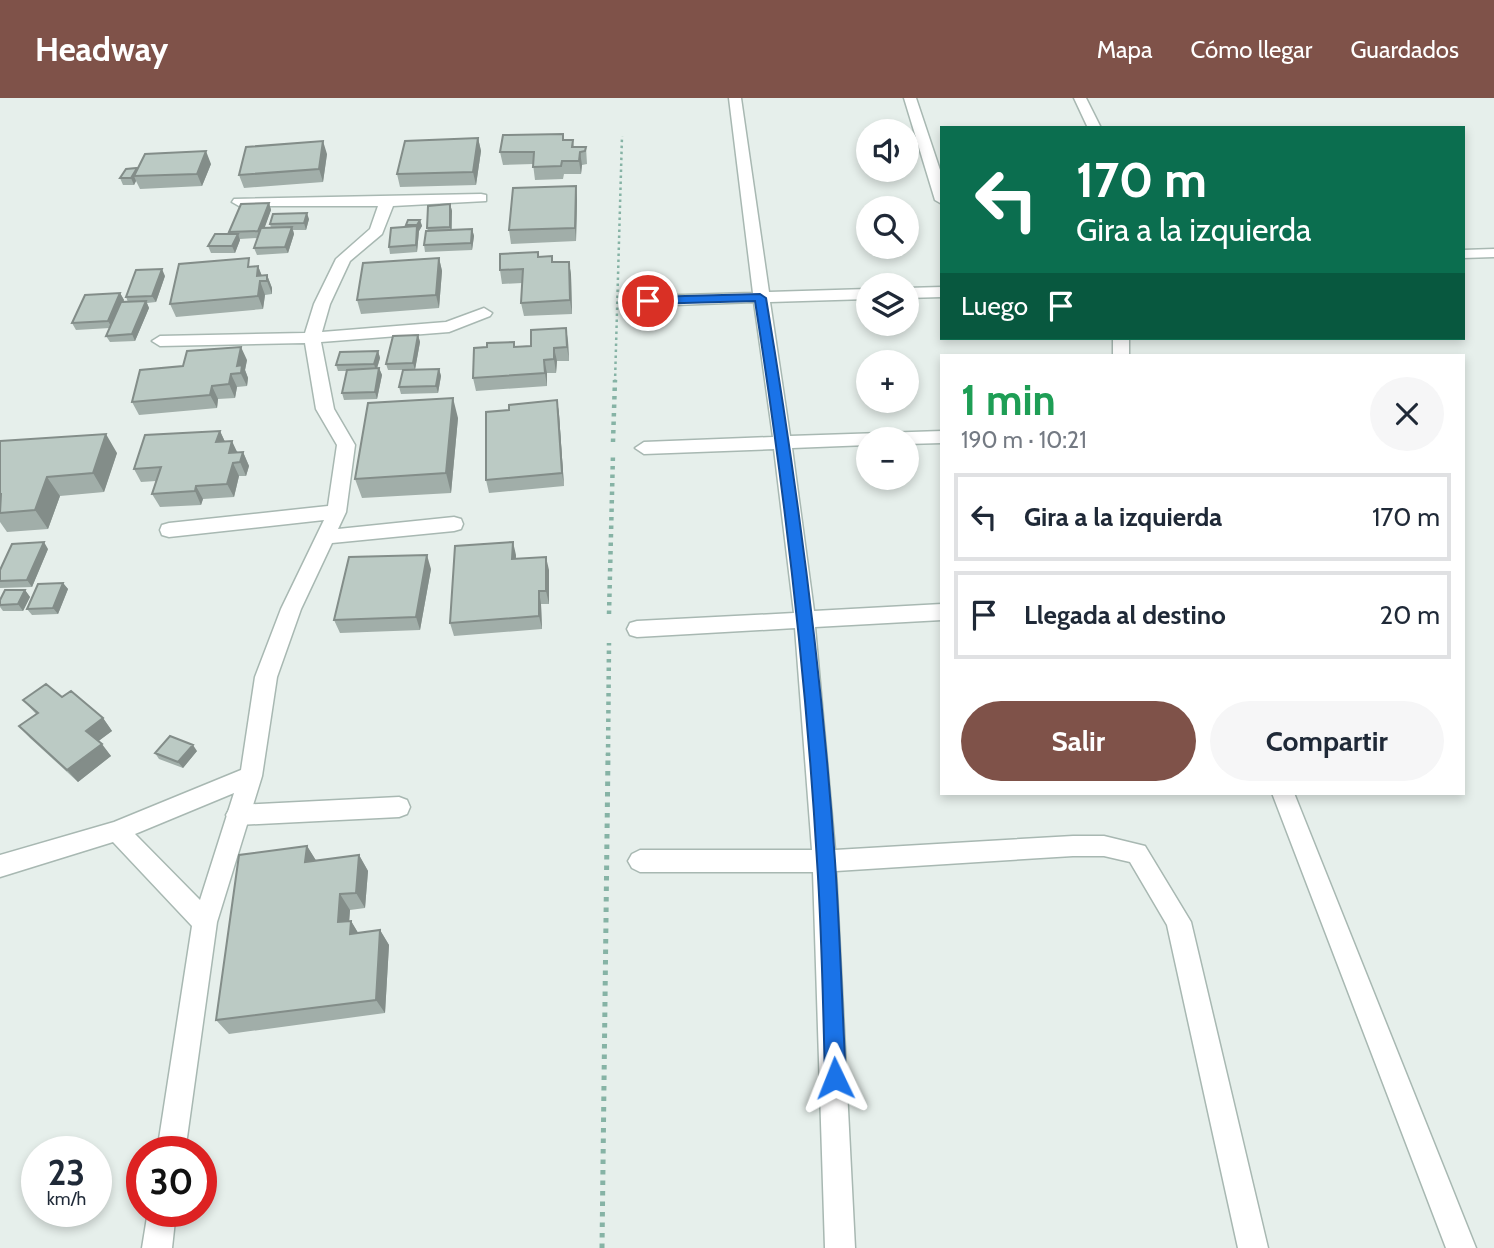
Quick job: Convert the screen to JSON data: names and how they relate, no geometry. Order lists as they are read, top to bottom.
{
  "page": {
    "header": "Headway",
    "nav": ["Mapa", "Cómo llegar", "Guardados"],
    "map_buttons": ["+", "−"],
    "turn": ["170 m", "Gira a la izquierda"],
    "then": "Luego",
    "heading": ["1 min", "190 m · 10:21"],
    "list": [
      {
        "name": "Gira a la izquierda",
        "value": "170 m"
      },
      {
        "name": "Llegada al destino",
        "value": "20 m"
      }
    ],
    "buttons": ["Salir", "Compartir"],
    "speed": "23 km/h",
    "limit": "30"
  }
}
